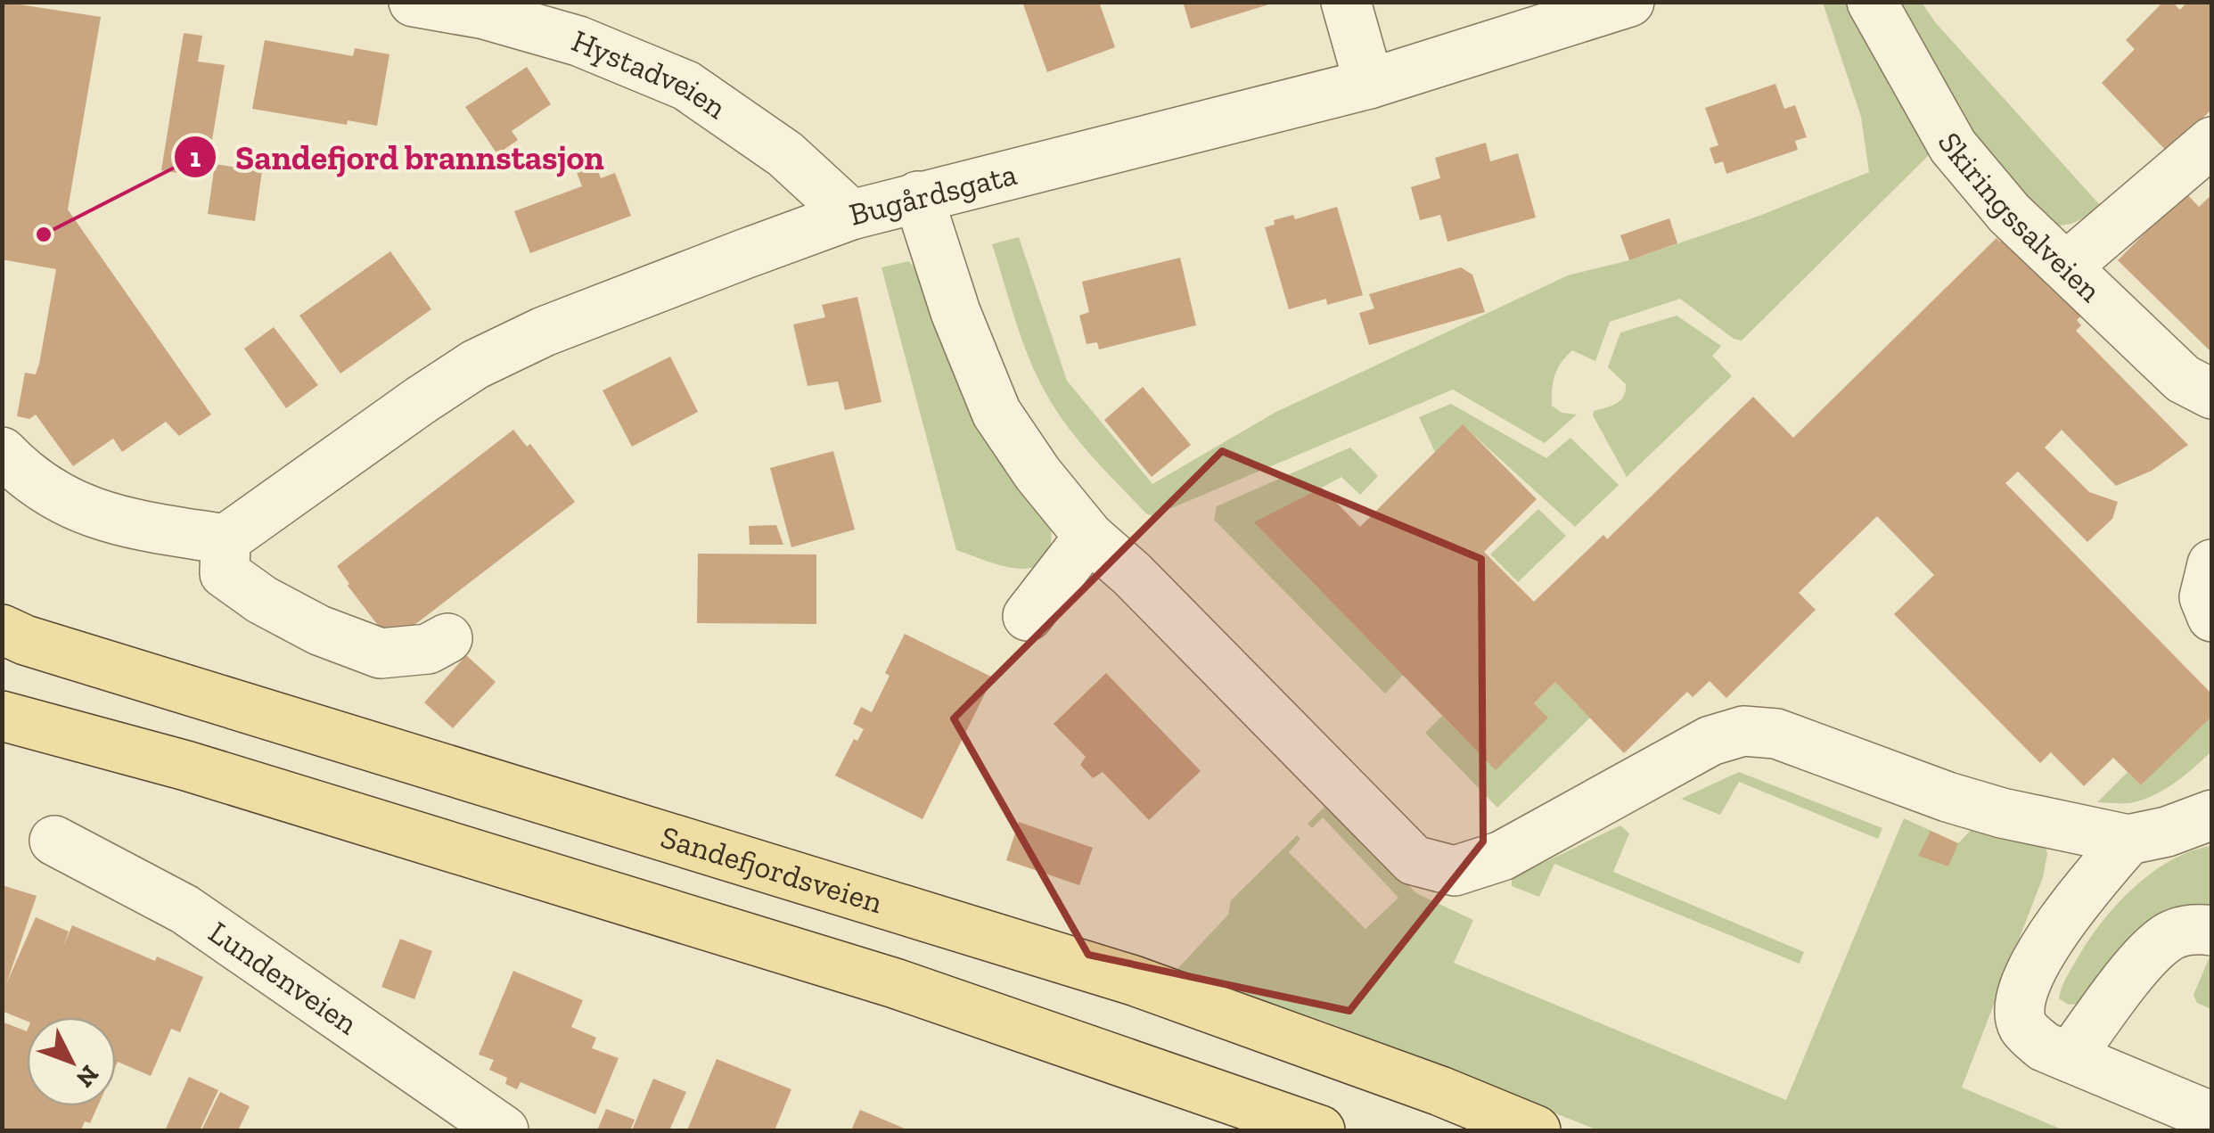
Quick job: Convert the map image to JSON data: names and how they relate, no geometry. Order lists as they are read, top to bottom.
{
  "streets": {
    "main road": ["Sandefjordsveien"],
    "street": [
      "Hystadveien",
      "Bugårdsgata",
      "Skiringssalveien",
      "Lundenveien"
    ]
  },
  "crossings": [
    ["Hystadveien", "Bugårdsgata"]
  ],
  "places": ["Sandefjord brannstasjon"],
  "north": "bottom right"
}
